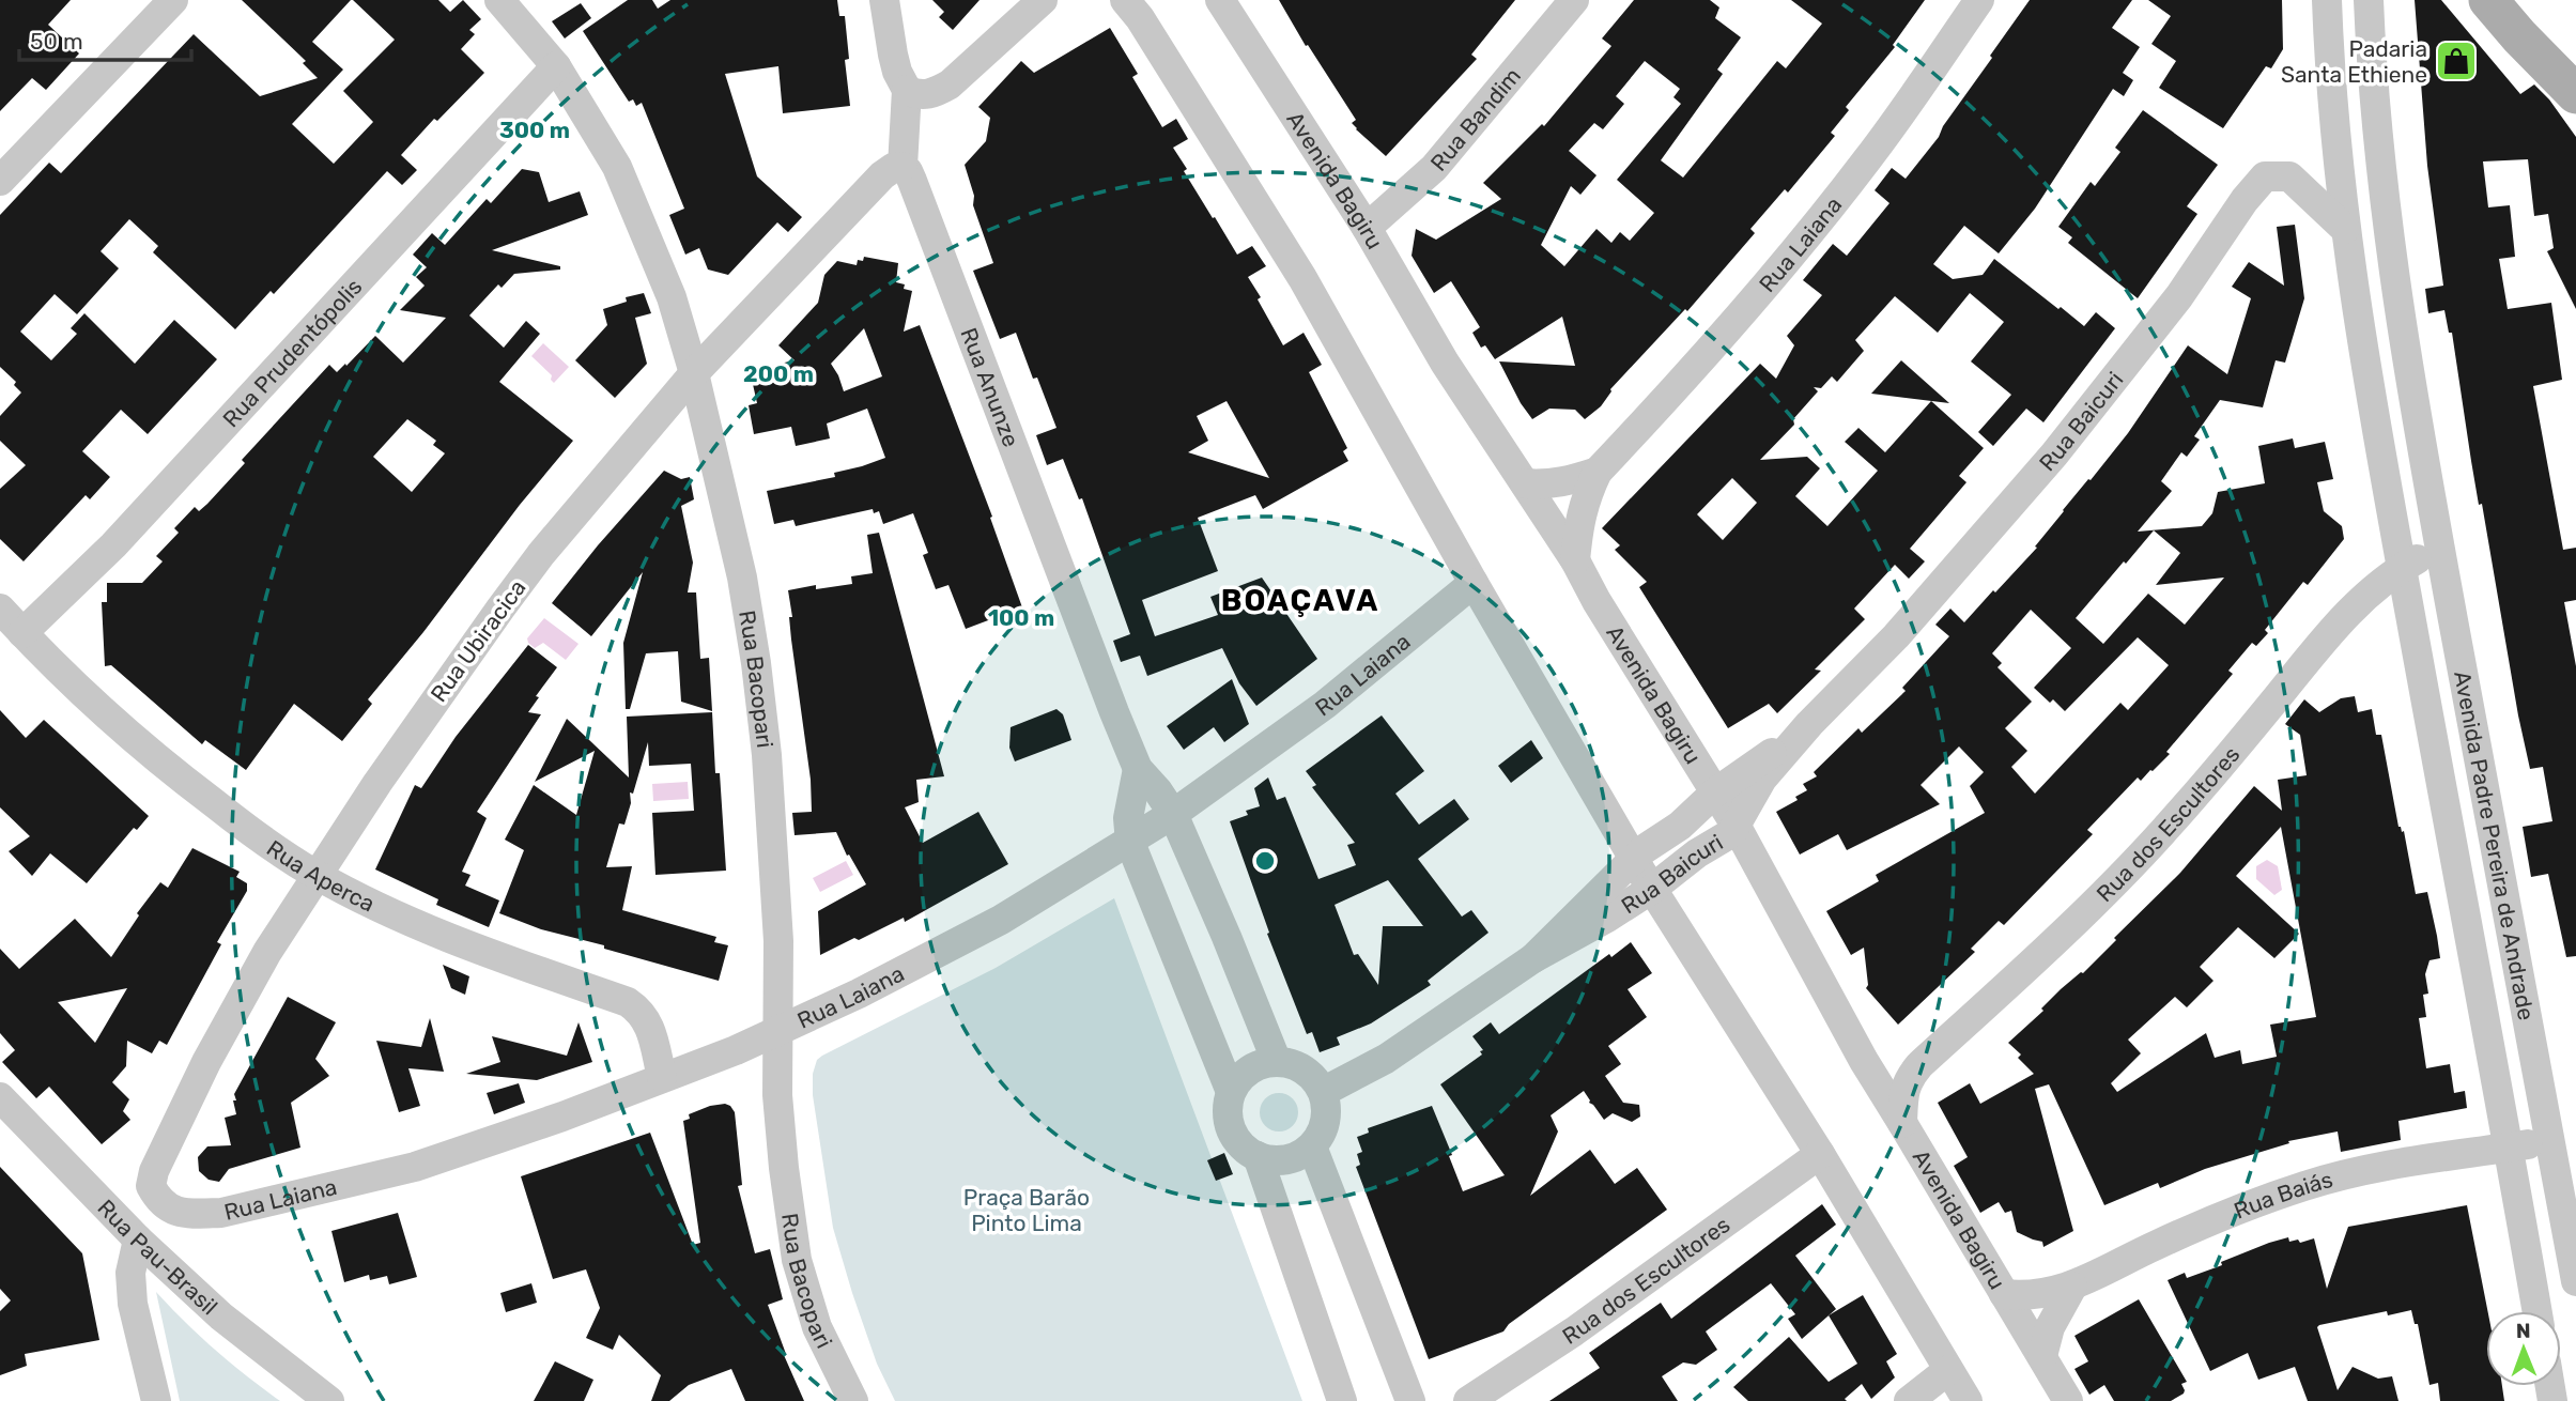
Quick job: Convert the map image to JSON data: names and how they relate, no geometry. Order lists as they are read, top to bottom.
{
  "streets": {
    "street": [
      "Rua Bandim",
      "Avenida Bagiru",
      "Rua Laiana",
      "Rua Prudentópolis",
      "Rua Anunze",
      "Rua Baicuri",
      "Rua Ubiracica",
      "Rua Bacopari",
      "Rua dos Escultores",
      "Avenida Padre Pereira de Andrade",
      "Rua Aperca",
      "Rua Baiás",
      "Rua Pau-Brasil"
    ]
  },
  "crossings": [
    ["Rua Bandim", "Avenida Bagiru"],
    ["Avenida Bagiru", "Rua Laiana"],
    ["Avenida Bagiru", "Rua Baicuri"],
    ["Avenida Bagiru", "Rua dos Escultores"],
    ["Avenida Bagiru", "Rua Baiás"],
    ["Rua Laiana", "Rua Anunze"],
    ["Rua Laiana", "Rua Ubiracica"],
    ["Rua Laiana", "Rua Bacopari"],
    ["Rua Laiana", "Rua Aperca"],
    ["Rua Prudentópolis", "Rua Bacopari"],
    ["Rua Prudentópolis", "Rua Aperca"],
    ["Rua Anunze", "Rua Ubiracica"],
    ["Rua Baicuri", "Avenida Padre Pereira de Andrade"],
    ["Rua Ubiracica", "Rua Bacopari"],
    ["Rua Ubiracica", "Rua Aperca"],
    ["Rua dos Escultores", "Avenida Padre Pereira de Andrade"],
    ["Avenida Padre Pereira de Andrade", "Rua Baiás"]
  ],
  "districts": ["BOAÇAVA"],
  "parks": ["Praça Barão Pinto Lima"],
  "places": {
    "shop": ["Padaria Santa Ethiene"]
  },
  "scale_bar": "50 m",
  "north": "top",
  "rings": ["300 m", "200 m", "100 m"]
}
